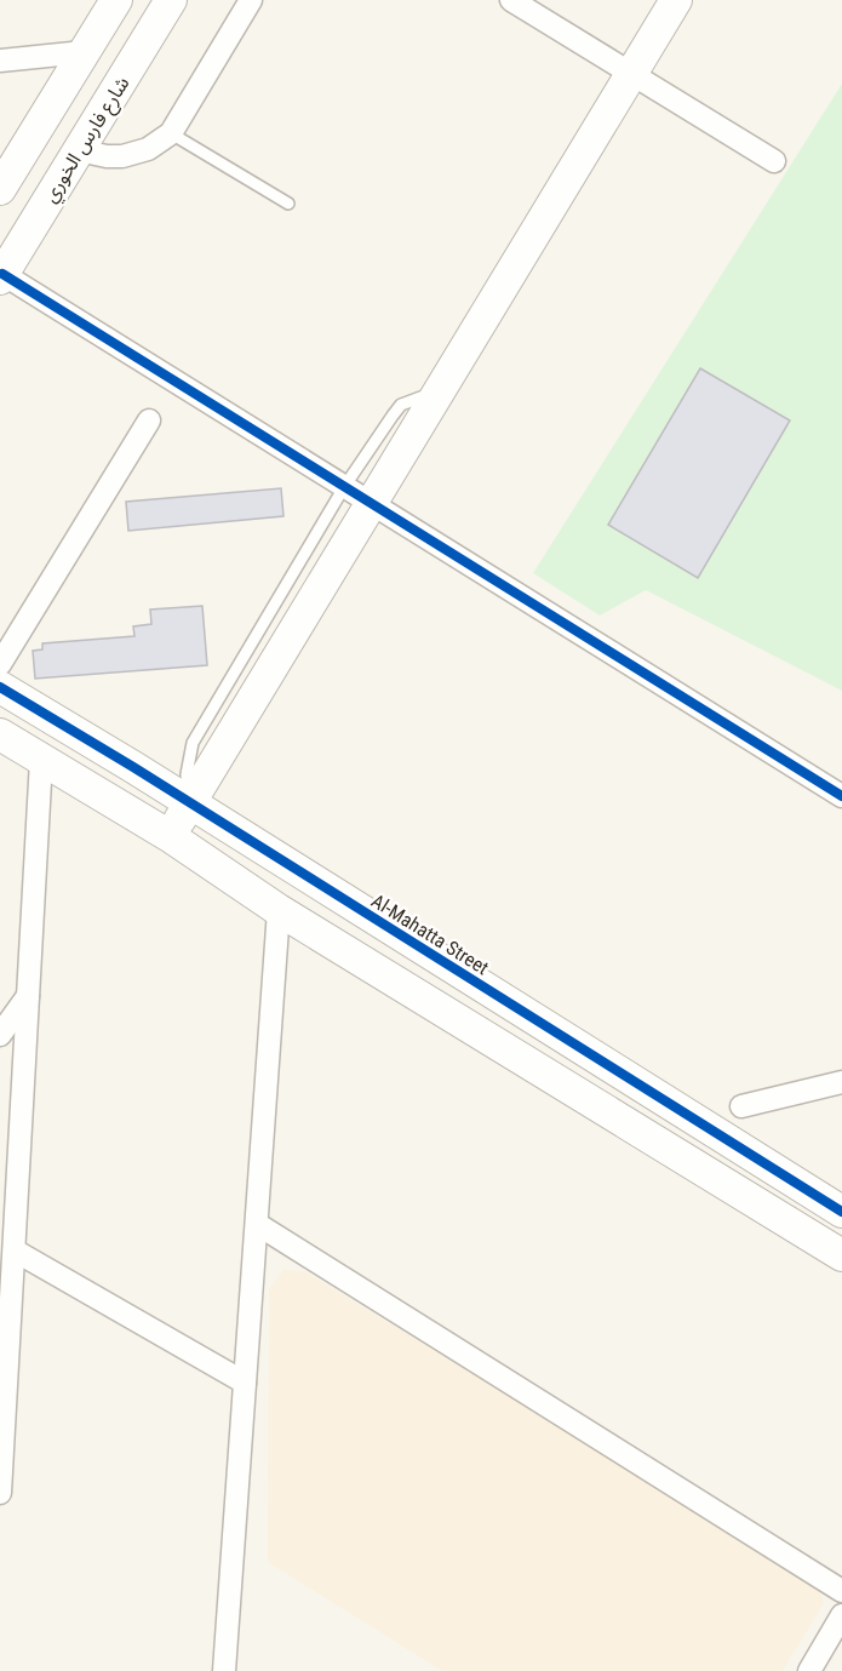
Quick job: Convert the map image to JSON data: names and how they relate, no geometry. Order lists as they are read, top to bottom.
{
  "streets": {
    "street": ["شارع فارس الخوري", "Al-Mahatta Street"]
  }
}
